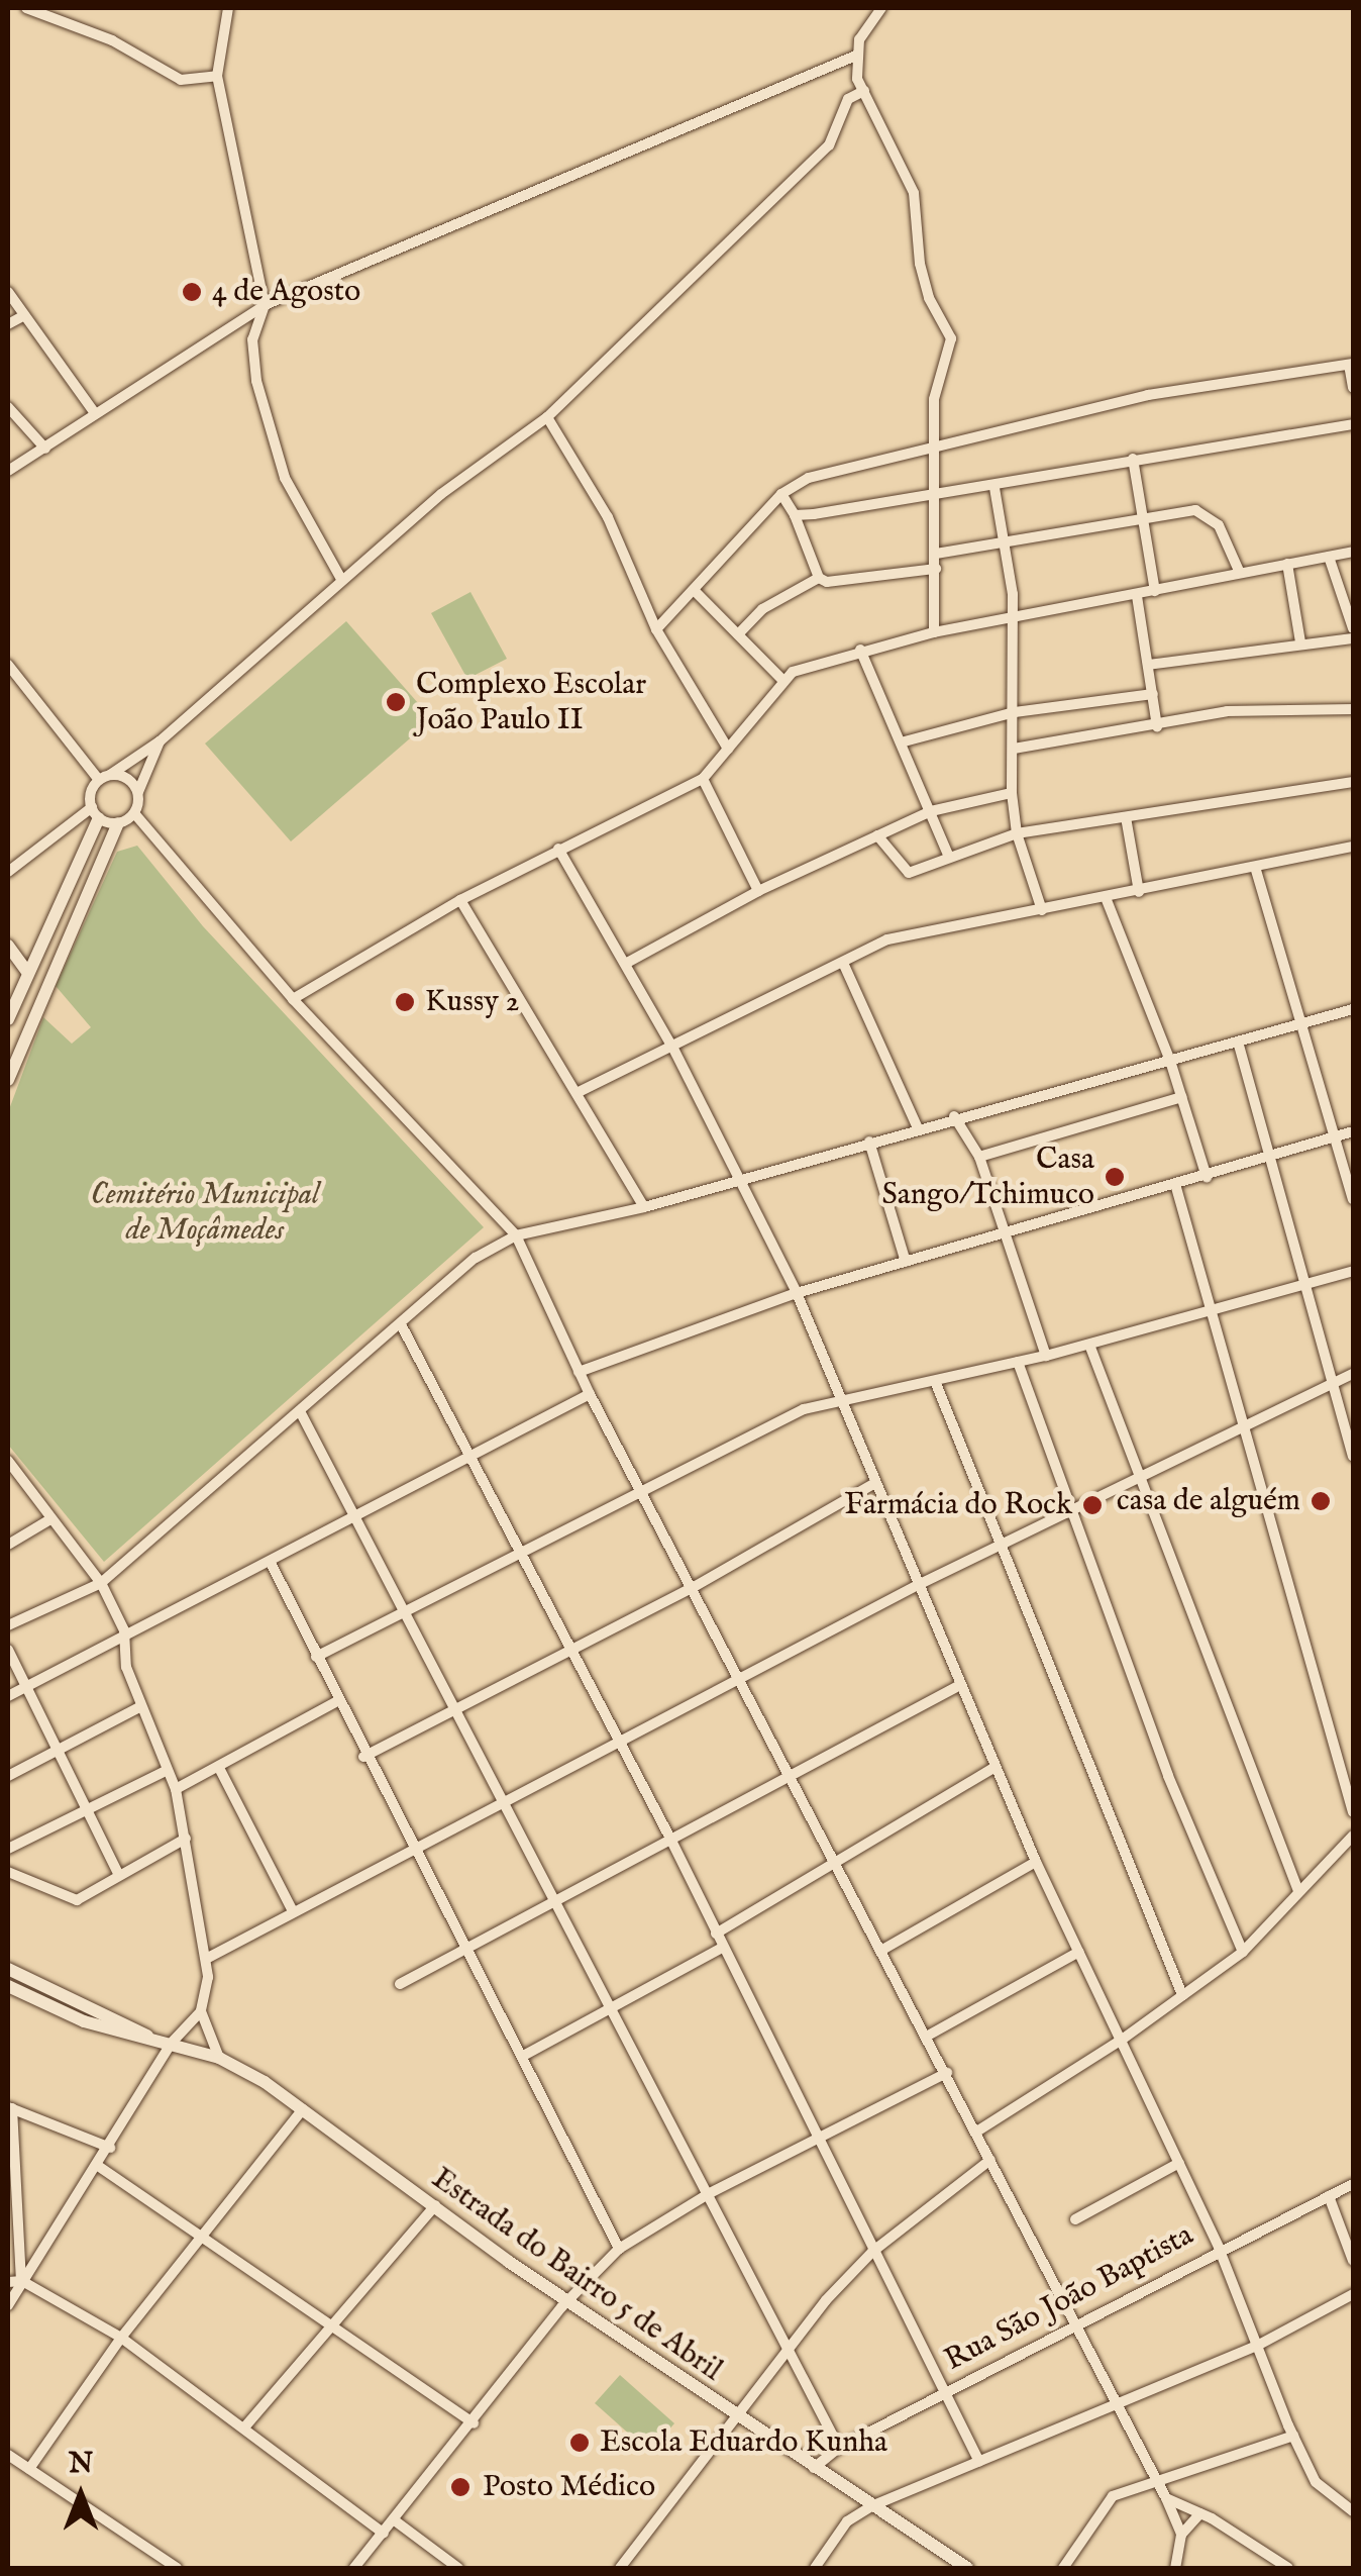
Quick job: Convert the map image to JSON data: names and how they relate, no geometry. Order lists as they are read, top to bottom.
{
  "streets": {
    "street": ["Estrada do Bairro 5 de Abril", "Rua São João Baptista"]
  },
  "crossings": [
    ["Estrada do Bairro 5 de Abril", "Rua São João Baptista"]
  ],
  "parks": ["Cemitério Municipal de Moçâmedes"],
  "places": [
    "4 de Agosto",
    "Complexo Escolar João Paulo II",
    "Kussy 2",
    "Casa Sango/Tchimuco",
    "casa de alguém",
    "Farmácia do Rock",
    "Escola Eduardo Kunha",
    "Posto Médico"
  ],
  "north": "top"
}
